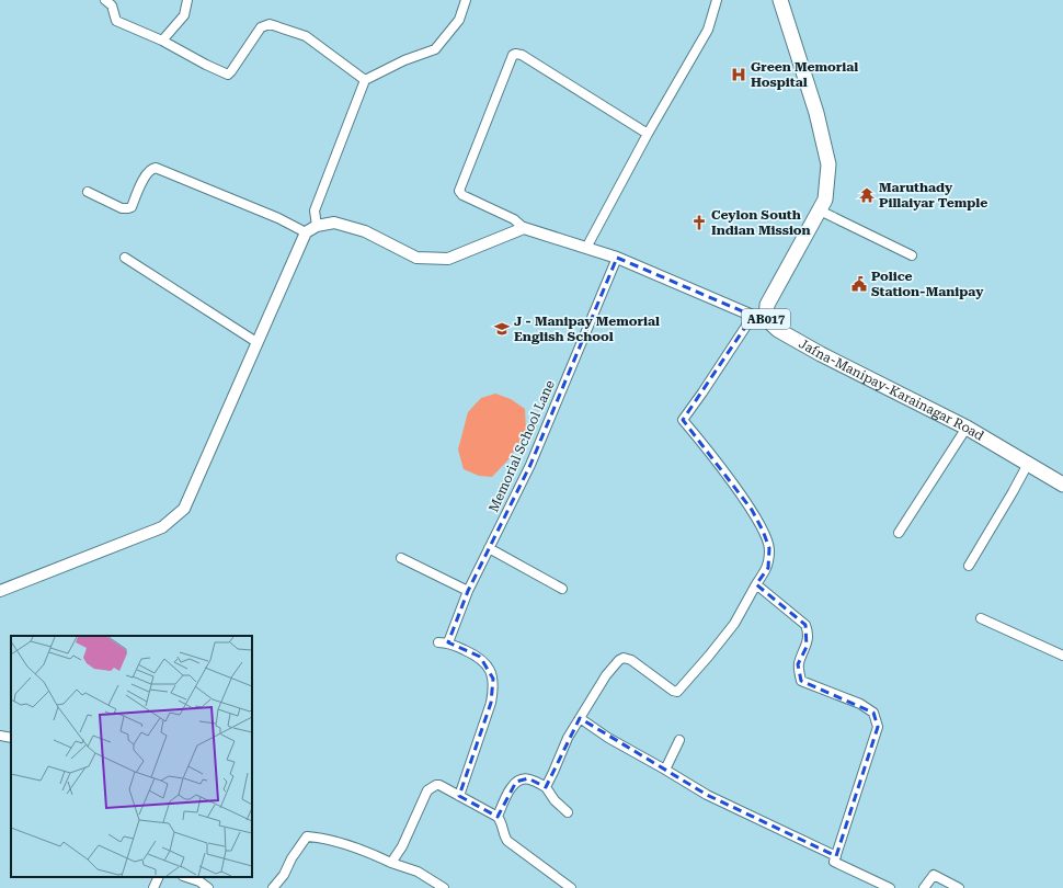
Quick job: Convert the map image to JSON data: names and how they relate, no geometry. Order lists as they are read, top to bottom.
{
  "streets": {
    "main road": ["AB017", "Jafna-Manipay-Karainagar Road"],
    "street": ["Memorial School Lane"]
  },
  "crossings": [
    ["AB017", "Jafna-Manipay-Karainagar Road"]
  ],
  "places": {
    "hospital": ["Green Memorial Hospital"],
    "temple": ["Maruthady Pillaiyar Temple"],
    "church": ["Ceylon South Indian Mission"],
    "public building": ["Police Station-Manipay"],
    "school or university": ["J - Manipay Memorial English School"]
  }
}
